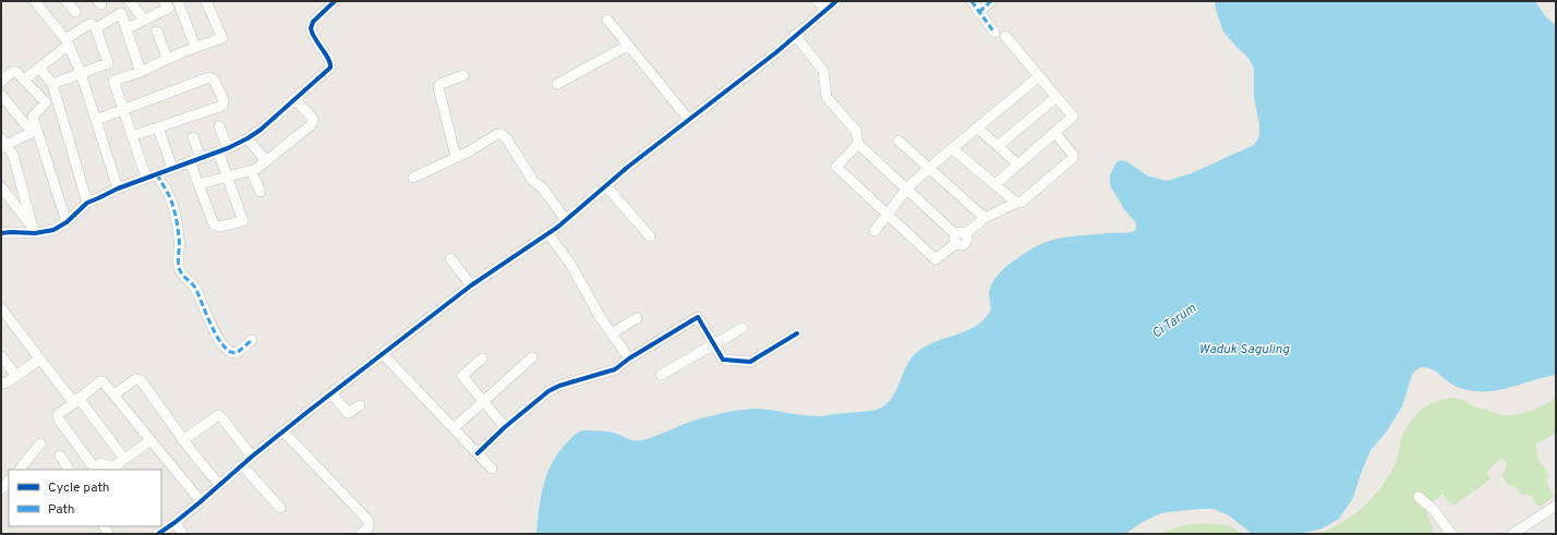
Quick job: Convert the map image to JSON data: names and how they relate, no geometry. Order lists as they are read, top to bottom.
{
  "water": ["Ci Tarum", "Waduk Saguling"],
  "legend": ["Cycle path", "Path"]
}
